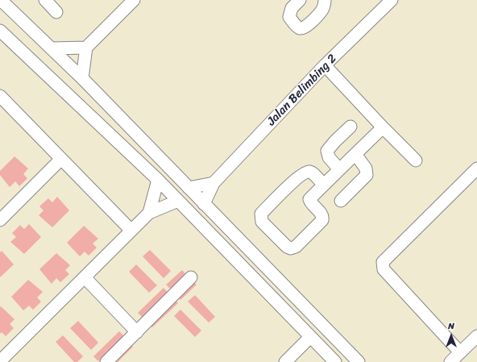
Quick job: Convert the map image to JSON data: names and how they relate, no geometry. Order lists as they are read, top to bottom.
{
  "streets": {
    "street": ["Jalan Belimbing 2"]
  },
  "north": "top"
}
